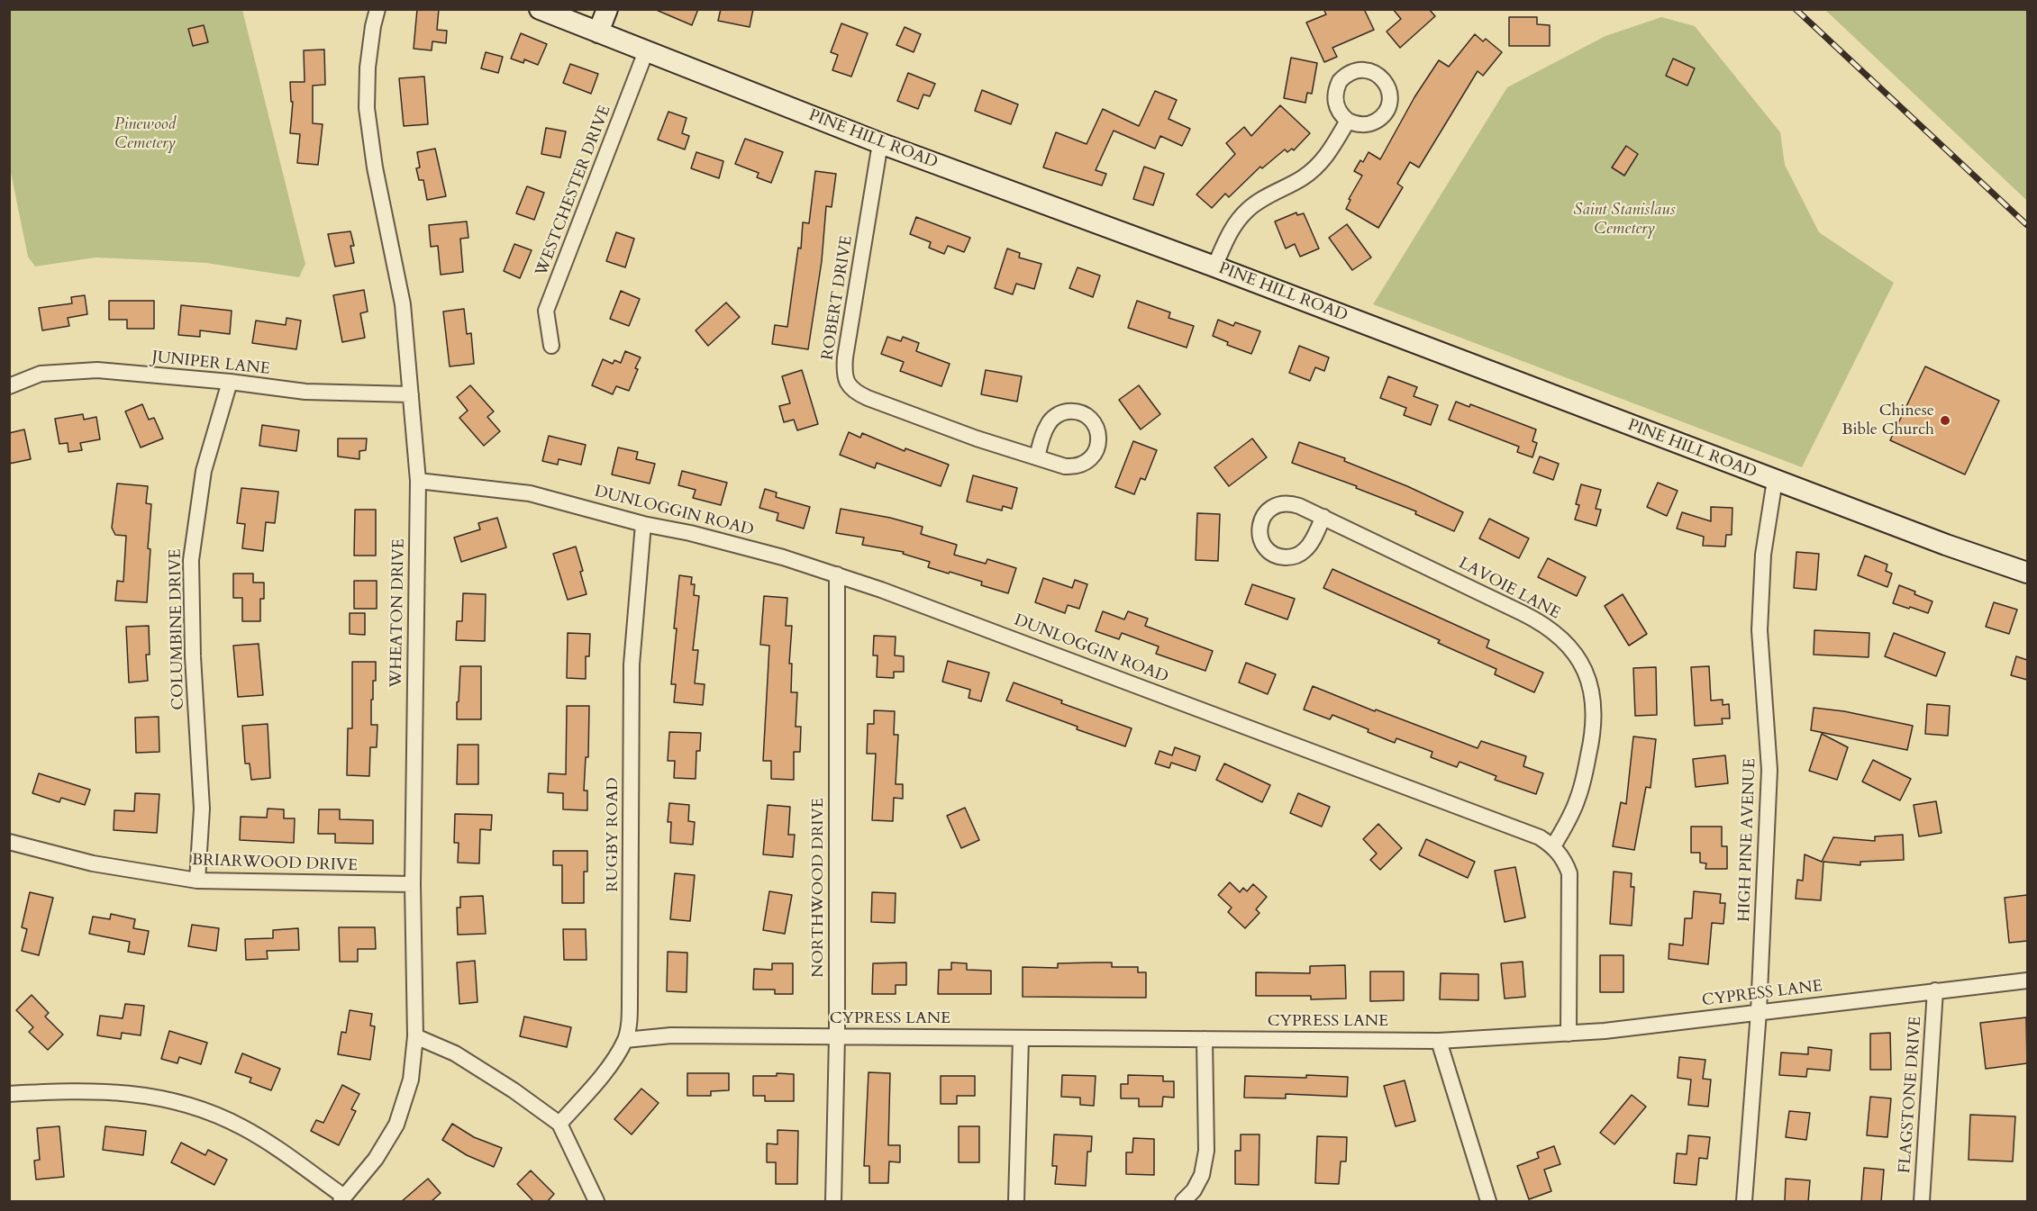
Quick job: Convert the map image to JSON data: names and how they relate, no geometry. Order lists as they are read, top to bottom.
{
  "streets": {
    "street": [
      "PINE HILL ROAD",
      "WESTCHESTER DRIVE",
      "ROBERT DRIVE",
      "JUNIPER LANE",
      "DUNLOGGIN ROAD",
      "LAVOIE LANE",
      "WHEATON DRIVE",
      "COLUMBINE DRIVE",
      "RUGBY ROAD",
      "HIGH PINE AVENUE",
      "BRIARWOOD DRIVE",
      "NORTHWOOD DRIVE",
      "CYPRESS LANE",
      "FLAGSTONE DRIVE"
    ]
  },
  "crossings": [
    ["PINE HILL ROAD", "WESTCHESTER DRIVE"],
    ["PINE HILL ROAD", "ROBERT DRIVE"],
    ["PINE HILL ROAD", "HIGH PINE AVENUE"],
    ["JUNIPER LANE", "WHEATON DRIVE"],
    ["JUNIPER LANE", "COLUMBINE DRIVE"],
    ["DUNLOGGIN ROAD", "LAVOIE LANE"],
    ["DUNLOGGIN ROAD", "WHEATON DRIVE"],
    ["DUNLOGGIN ROAD", "RUGBY ROAD"],
    ["DUNLOGGIN ROAD", "NORTHWOOD DRIVE"],
    ["DUNLOGGIN ROAD", "CYPRESS LANE"],
    ["WHEATON DRIVE", "BRIARWOOD DRIVE"],
    ["COLUMBINE DRIVE", "BRIARWOOD DRIVE"],
    ["RUGBY ROAD", "CYPRESS LANE"],
    ["HIGH PINE AVENUE", "CYPRESS LANE"],
    ["NORTHWOOD DRIVE", "CYPRESS LANE"],
    ["CYPRESS LANE", "FLAGSTONE DRIVE"]
  ],
  "parks": ["Pinewood Cemetery", "Saint Stanislaus Cemetery"],
  "places": ["Chinese Bible Church"]
}
